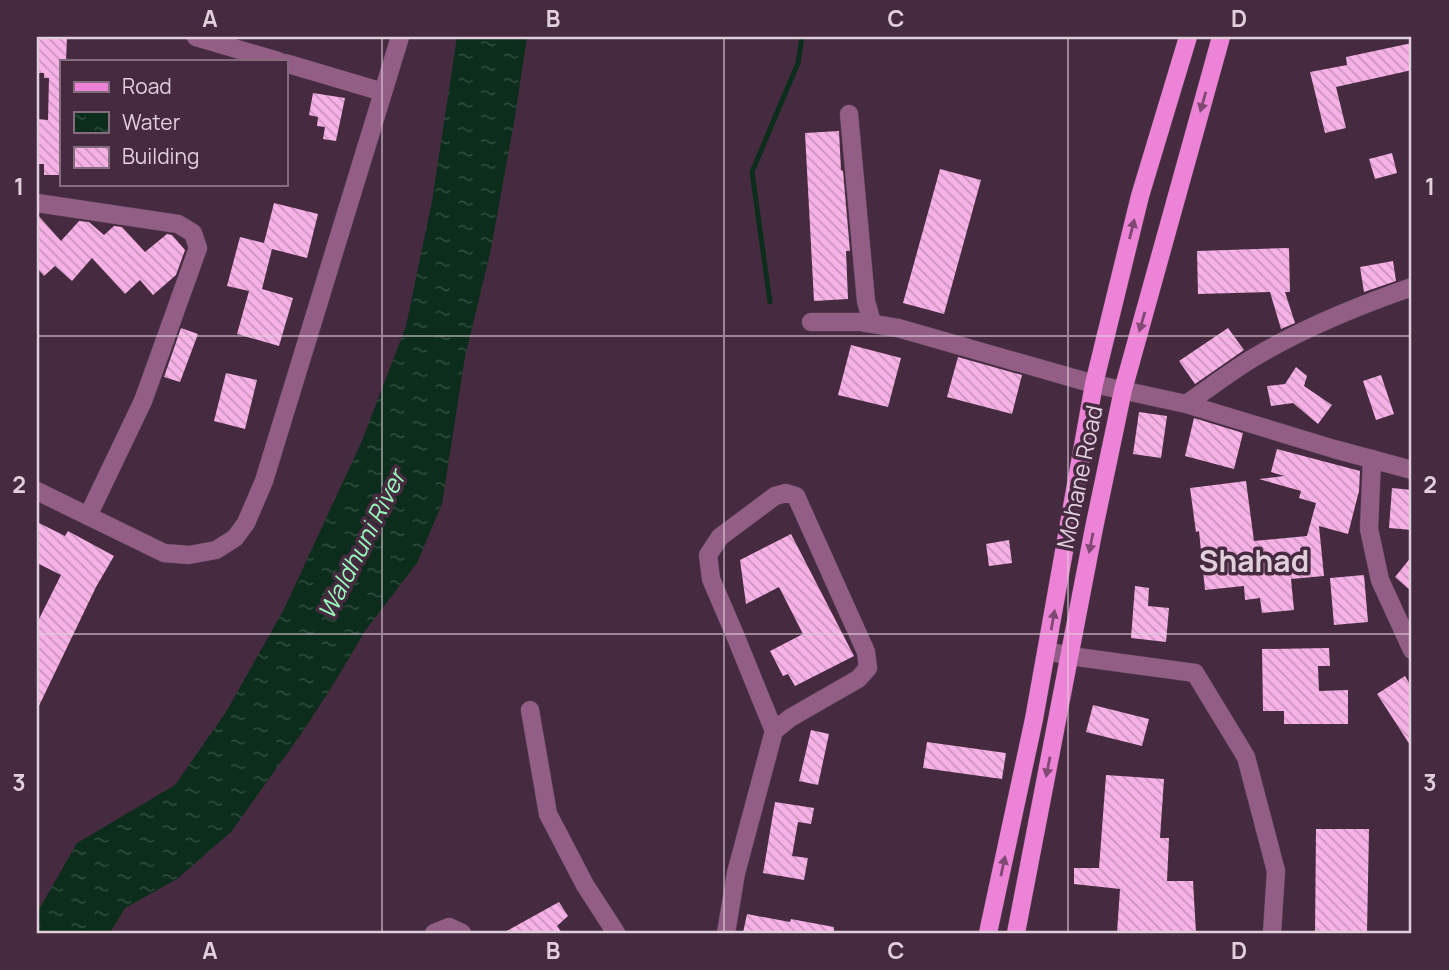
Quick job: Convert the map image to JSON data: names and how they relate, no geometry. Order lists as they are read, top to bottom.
{
  "streets": {
    "main road": ["Mohane Road"]
  },
  "districts": ["Shahad"],
  "water": ["Waldhuni River"],
  "legend": ["Road", "Water", "Building"],
  "grid": {
    "columns": [
      "A",
      "B",
      "C",
      "D"
    ],
    "rows": ["1", "2", "3"]
  }
}
